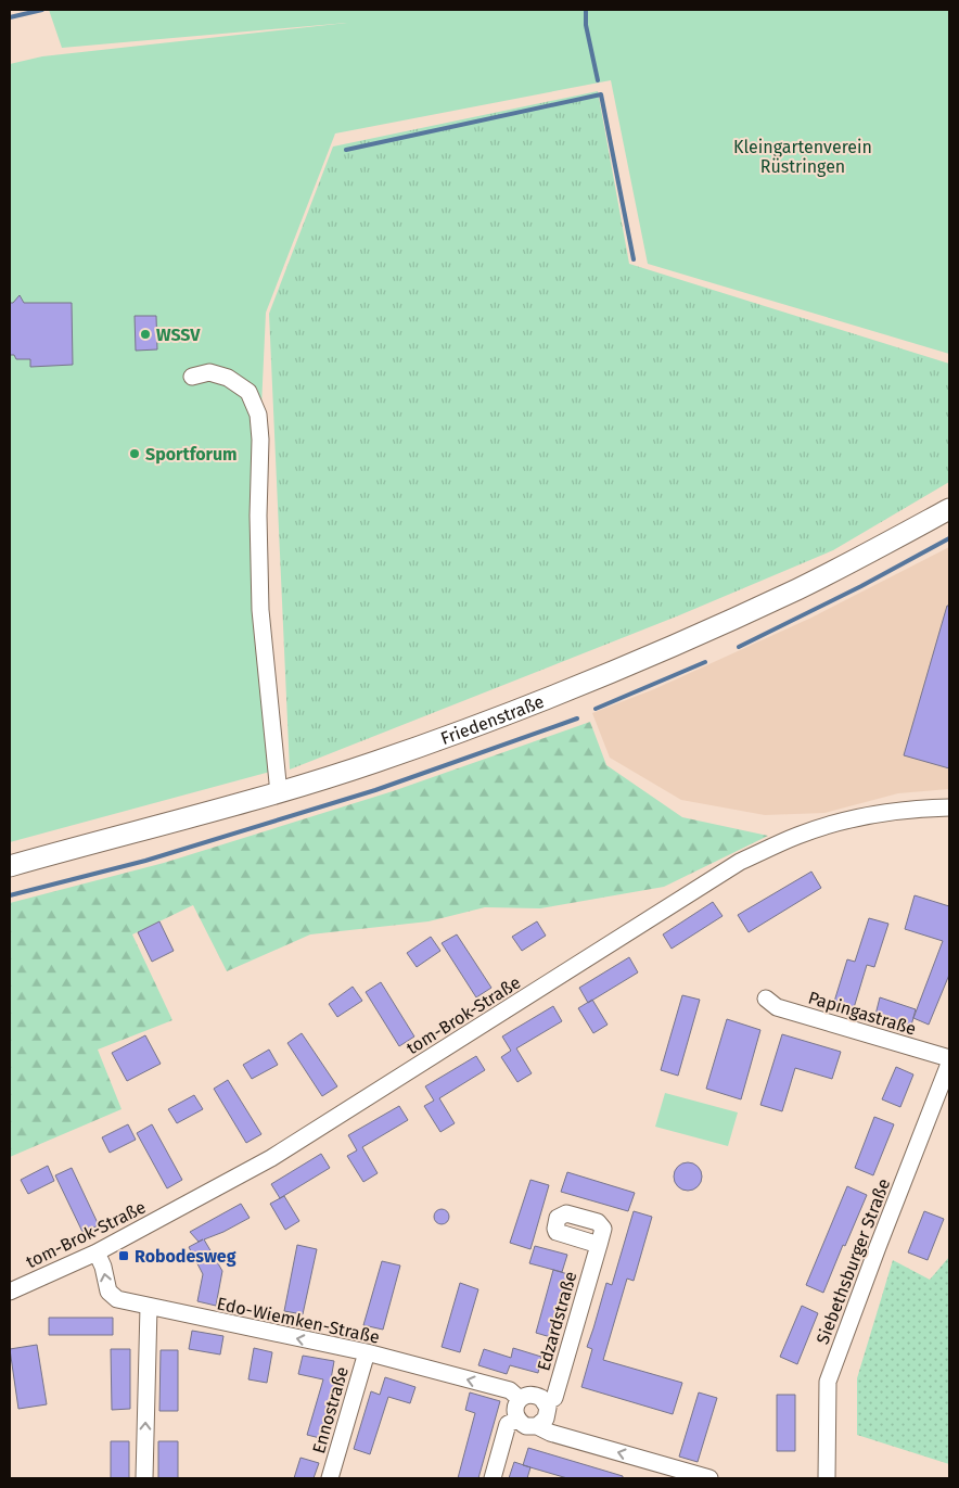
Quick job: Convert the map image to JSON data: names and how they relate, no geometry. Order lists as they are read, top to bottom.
{
  "streets": {
    "main road": ["Friedenstraße"],
    "street": [
      "Papingastraße",
      "tom-Brok-Straße",
      "Siebethsburger Straße",
      "Edo-Wiemken-Straße",
      "Edzardstraße",
      "Ennostraße"
    ]
  },
  "crossings": [
    ["tom-Brok-Straße", "Edo-Wiemken-Straße"],
    ["Edo-Wiemken-Straße", "Edzardstraße"],
    ["Edo-Wiemken-Straße", "Ennostraße"]
  ],
  "one_way": ["Edo-Wiemken-Straße"],
  "parks": ["Kleingartenverein Rüstringen"],
  "places": {
    "other": ["WSSV", "Sportforum"],
    "transit": ["Robodesweg"]
  }
}
